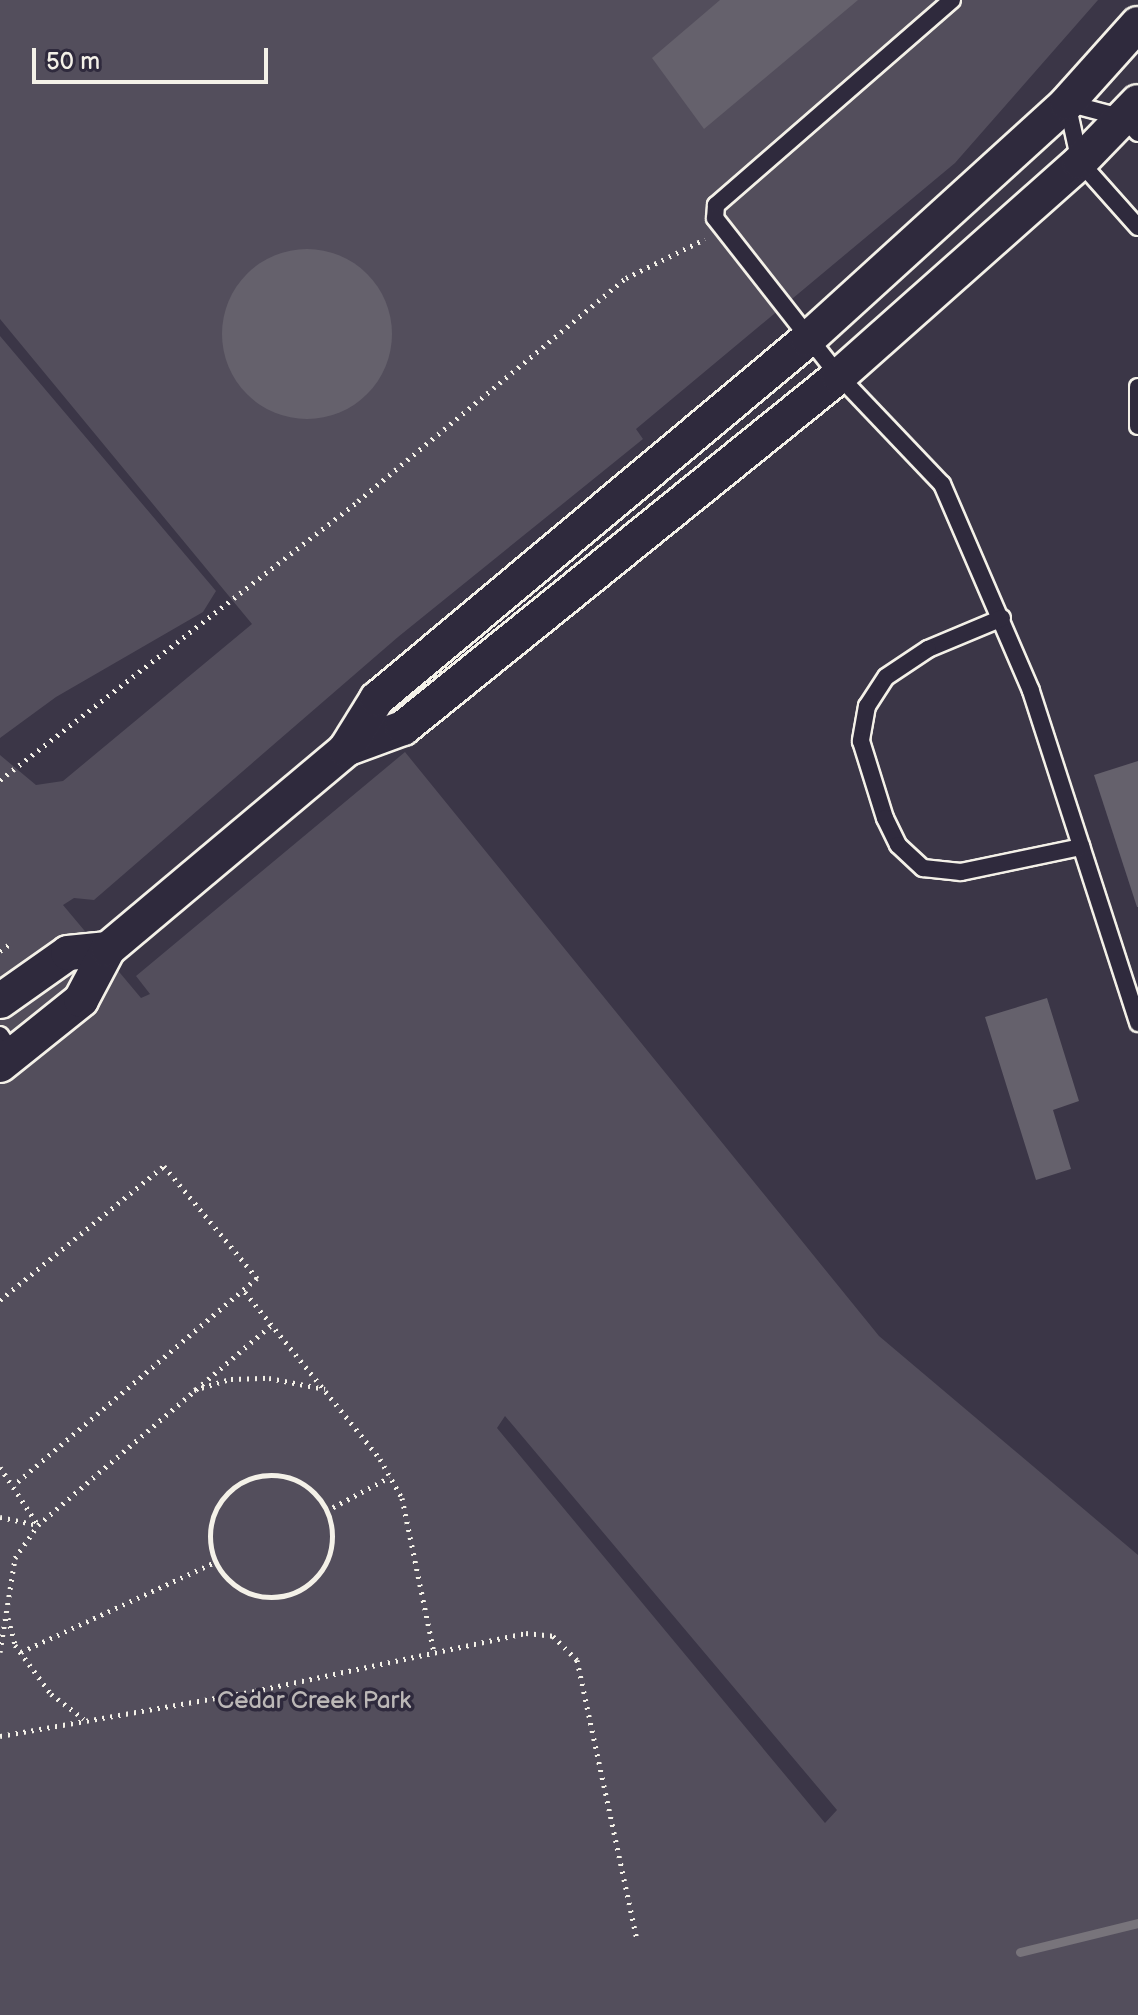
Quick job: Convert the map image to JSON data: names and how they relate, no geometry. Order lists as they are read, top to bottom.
{
  "parks": ["Cedar Creek Park"],
  "scale_bar": "50 m"
}
